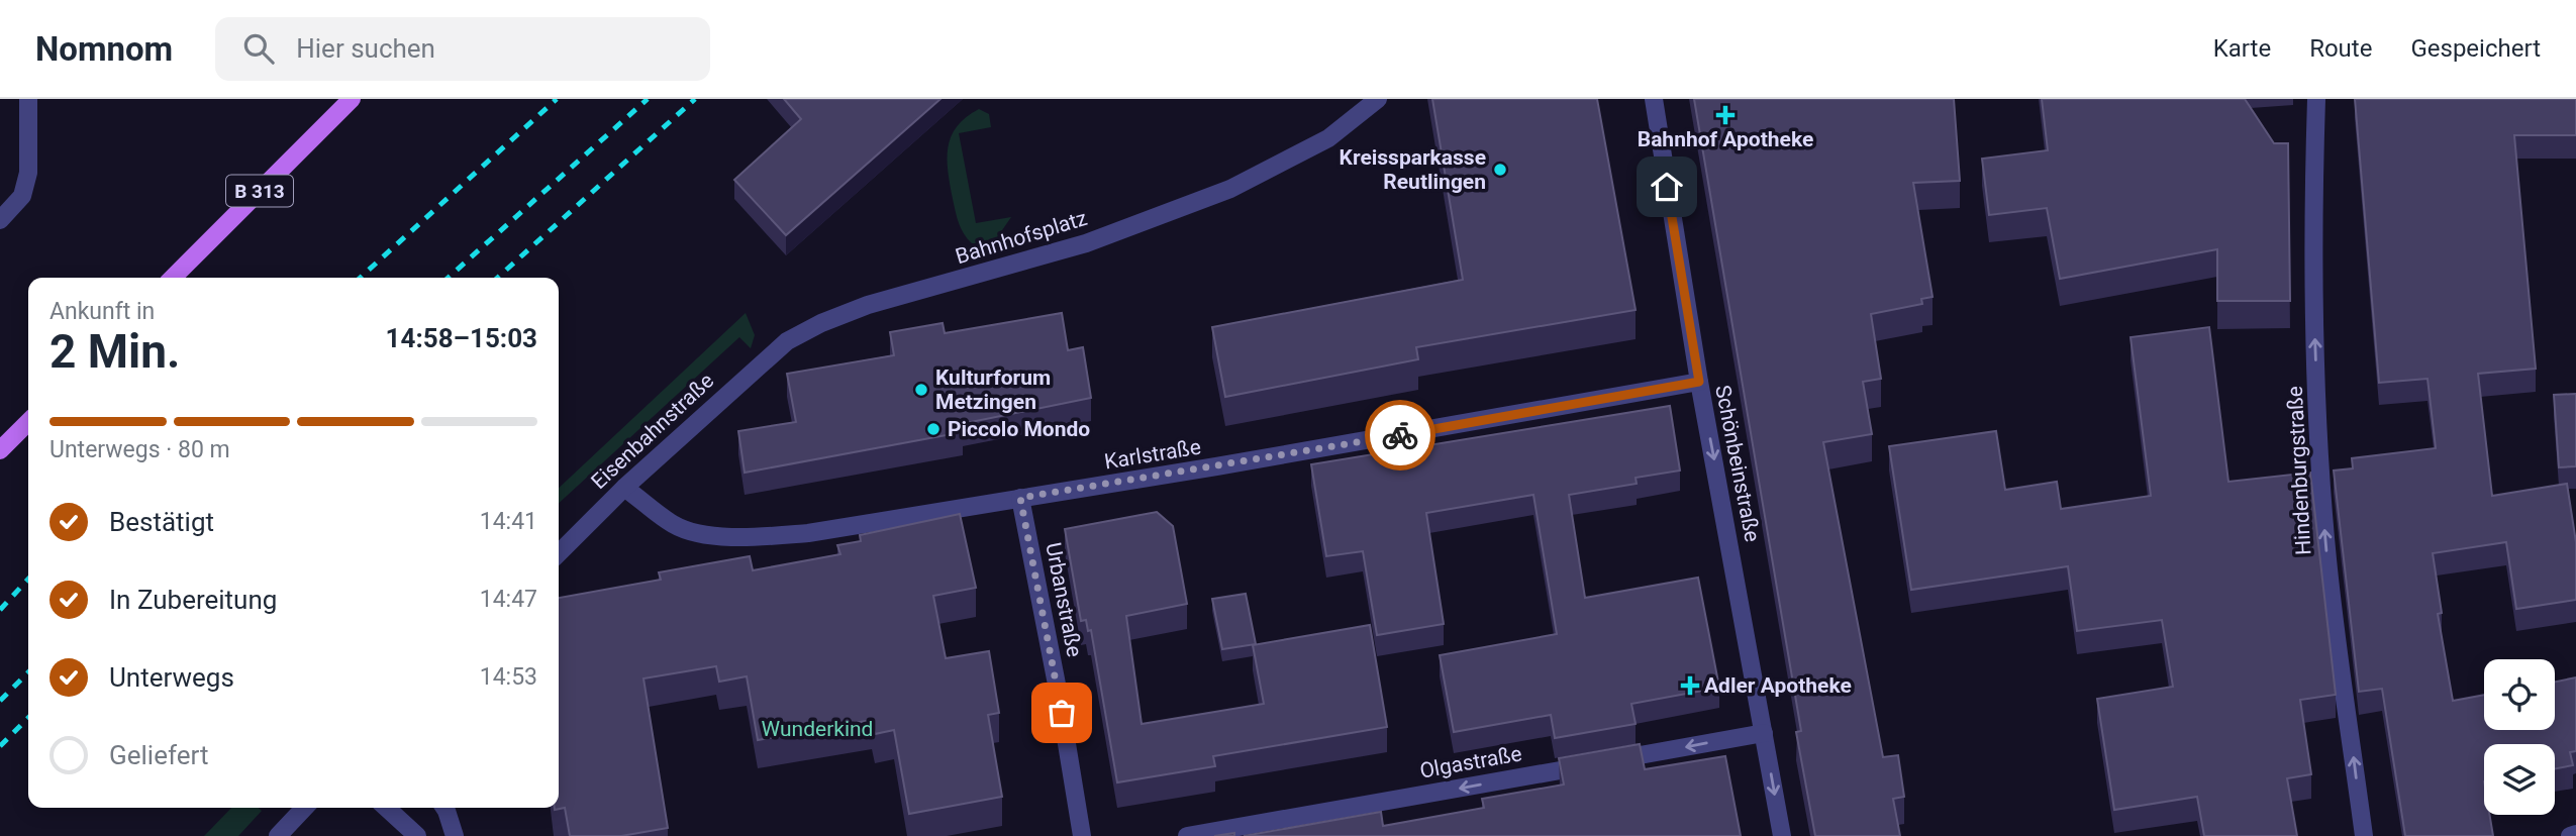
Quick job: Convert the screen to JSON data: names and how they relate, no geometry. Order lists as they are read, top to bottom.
{
  "streets": {
    "main road": ["B 313"],
    "street": [
      "Bahnhofsplatz",
      "Eisenbahnstraße",
      "Karlstraße",
      "Schönbeinstraße",
      "Hindenburgstraße",
      "Urbanstraße",
      "Olgastraße"
    ]
  },
  "crossings": [
    ["Bahnhofsplatz", "Eisenbahnstraße"],
    ["Eisenbahnstraße", "Karlstraße"],
    ["Karlstraße", "Schönbeinstraße"],
    ["Karlstraße", "Urbanstraße"],
    ["Schönbeinstraße", "Olgastraße"]
  ],
  "one_way": ["Schönbeinstraße", "Hindenburgstraße", "Olgastraße"],
  "parks": ["Wunderkind"],
  "places": {
    "health": ["Bahnhof Apotheke", "Adler Apotheke"],
    "other": ["Kreissparkasse Reutlingen", "Kulturforum Metzingen", "Piccolo Mondo"]
  },
  "page": {
    "header": "Nomnom",
    "search": "Hier suchen",
    "nav": ["Karte", "Route", "Gespeichert"],
    "heading": ["2 Min.", "Ankunft in", "14:58–15:03"],
    "bar": "Unterwegs · 80 m",
    "list": [
      ["Bestätigt", "14:41"],
      ["In Zubereitung", "14:47"],
      ["Unterwegs", "14:53"],
      "Geliefert"
    ]
  }
}
